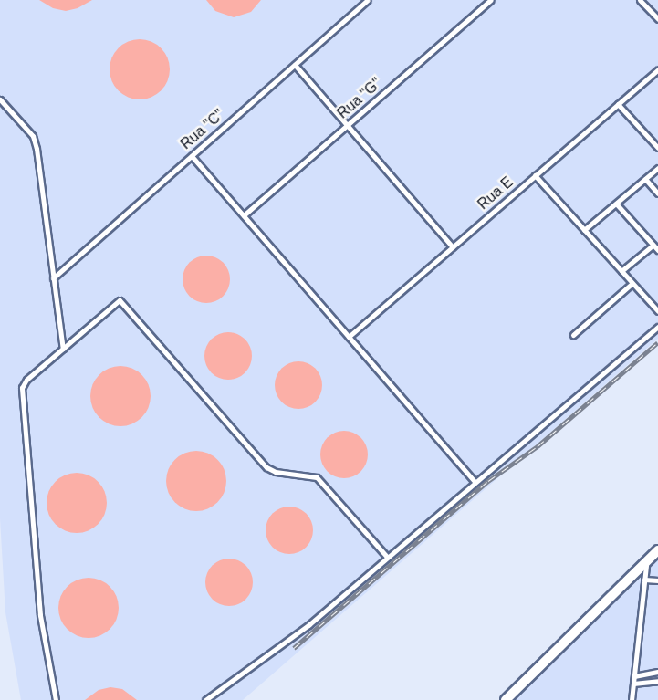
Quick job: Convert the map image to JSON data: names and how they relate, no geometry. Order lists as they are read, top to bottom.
{
  "streets": {
    "lane": ["Rua \"G\"", "Rua \"C\"", "Rua E"]
  }
}
